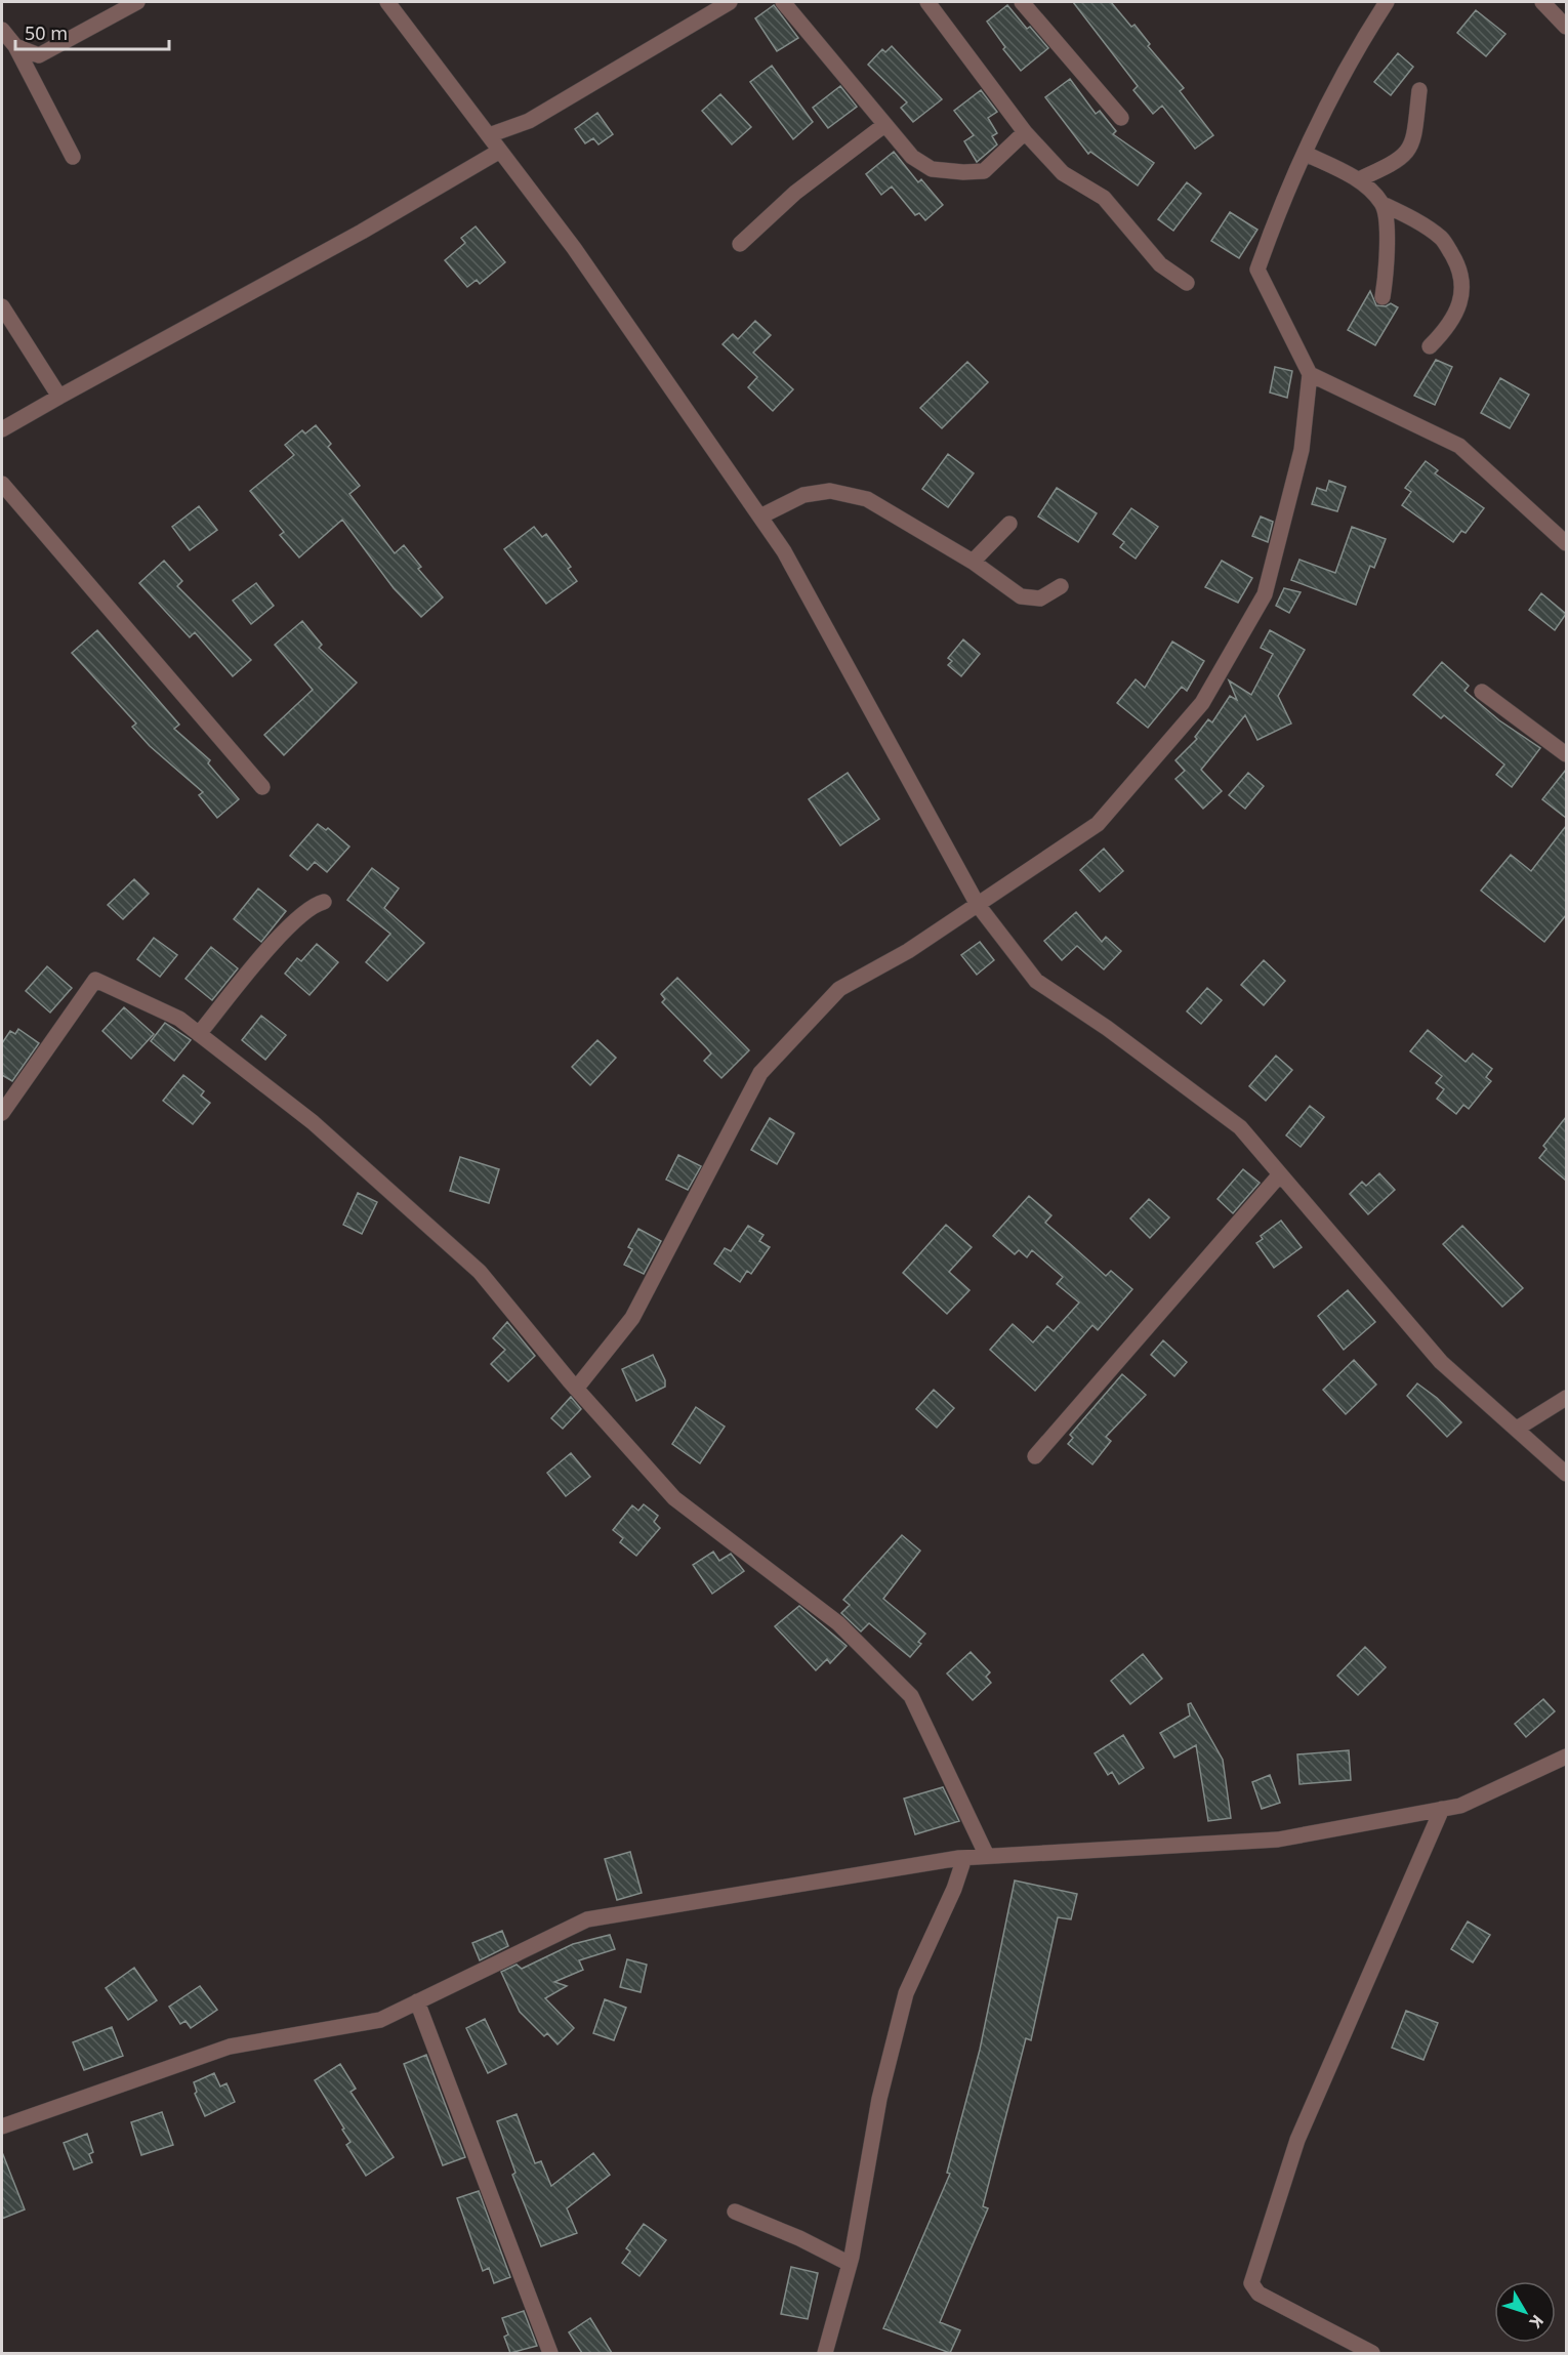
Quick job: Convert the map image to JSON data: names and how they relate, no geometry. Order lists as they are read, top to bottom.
{
  "scale_bar": "50 m",
  "north": "bottom right"
}
